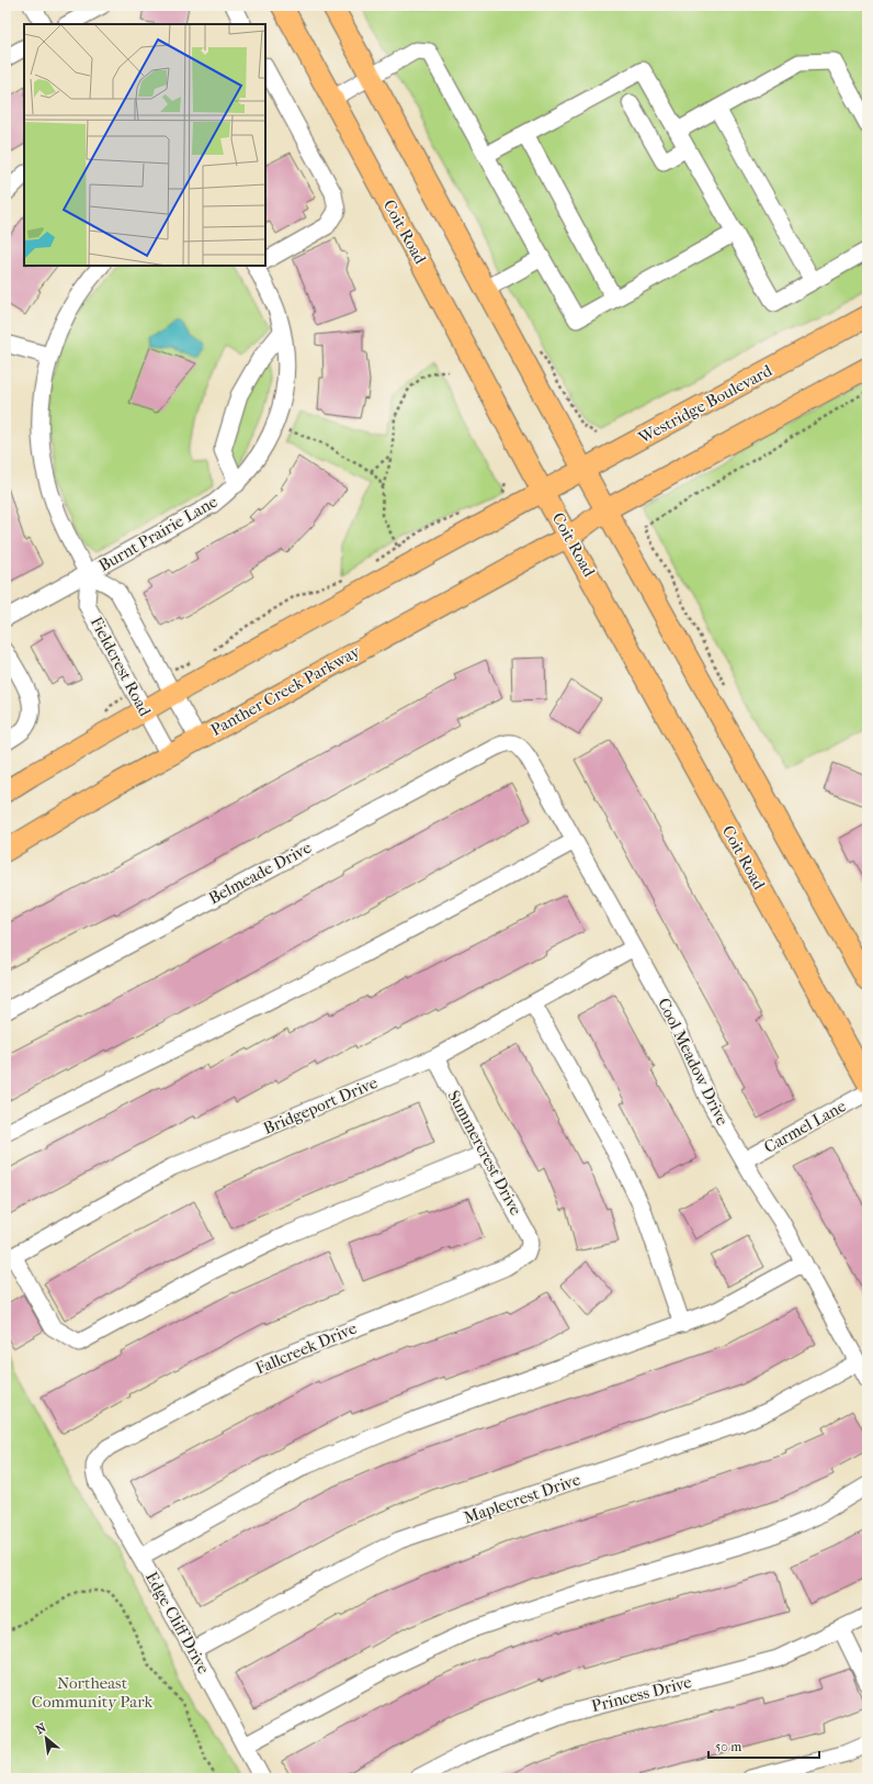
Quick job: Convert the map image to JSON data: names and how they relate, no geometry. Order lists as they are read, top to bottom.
{
  "streets": {
    "main road": ["Coit Road", "Westridge Boulevard", "Panther Creek Parkway"],
    "street": [
      "Burnt Prairie Lane",
      "Fieldcrest Road",
      "Belmeade Drive",
      "Cool Meadow Drive",
      "Bridgeport Drive",
      "Carmel Lane",
      "Summercrest Drive",
      "Fallcreek Drive",
      "Maplecrest Drive",
      "Edge Cliff Drive",
      "Princess Drive"
    ]
  },
  "crossings": [
    ["Coit Road", "Westridge Boulevard"],
    ["Coit Road", "Panther Creek Parkway"],
    ["Burnt Prairie Lane", "Fieldcrest Road"],
    ["Fieldcrest Road", "Panther Creek Parkway"],
    ["Belmeade Drive", "Cool Meadow Drive"],
    ["Cool Meadow Drive", "Bridgeport Drive"],
    ["Cool Meadow Drive", "Carmel Lane"],
    ["Cool Meadow Drive", "Maplecrest Drive"],
    ["Bridgeport Drive", "Summercrest Drive"],
    ["Summercrest Drive", "Fallcreek Drive"],
    ["Fallcreek Drive", "Edge Cliff Drive"],
    ["Maplecrest Drive", "Edge Cliff Drive"]
  ],
  "parks": ["Northeast Community Park"],
  "scale_bar": "50 m",
  "north": "top left"
}
